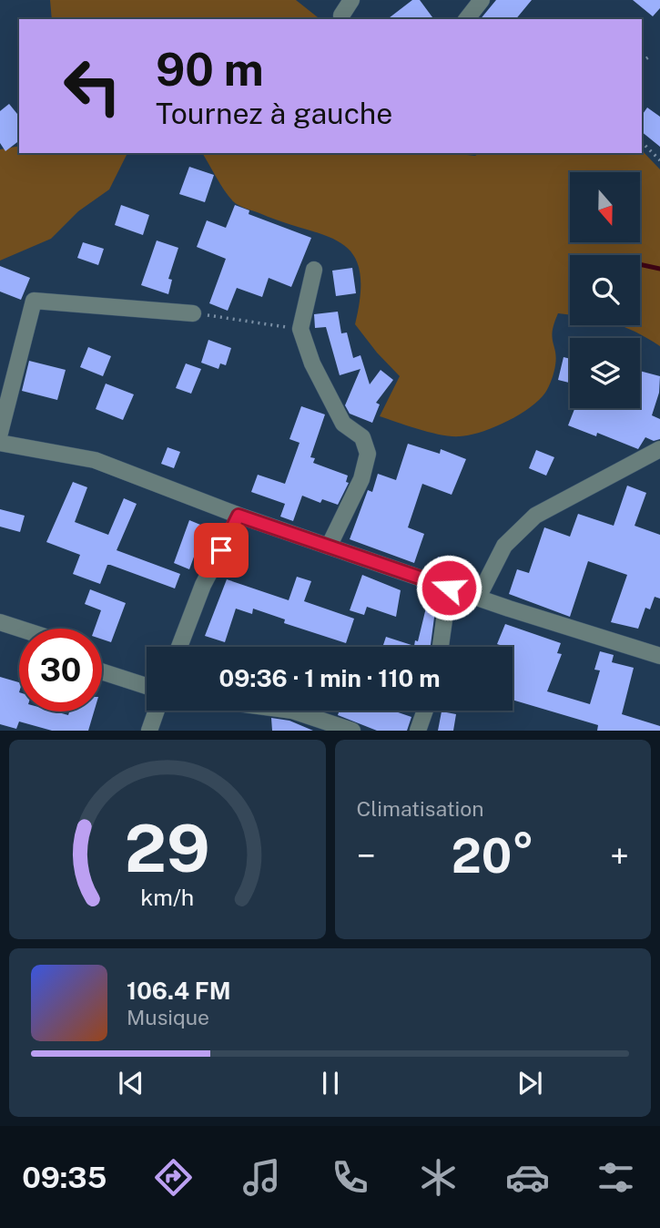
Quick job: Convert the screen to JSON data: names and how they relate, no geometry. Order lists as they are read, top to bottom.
{
  "north": "bottom",
  "page": {
    "turn": ["90 m", "Tournez à gauche"],
    "limit": "30",
    "trip": "09:36 · 1 min · 110 m",
    "tile": "Climatisation",
    "heat": ["−", "20°", "+"],
    "song": ["106.4 FM", "Musique"],
    "tabs": "09:35",
    "gauge": ["29", "km/h"]
  }
}
